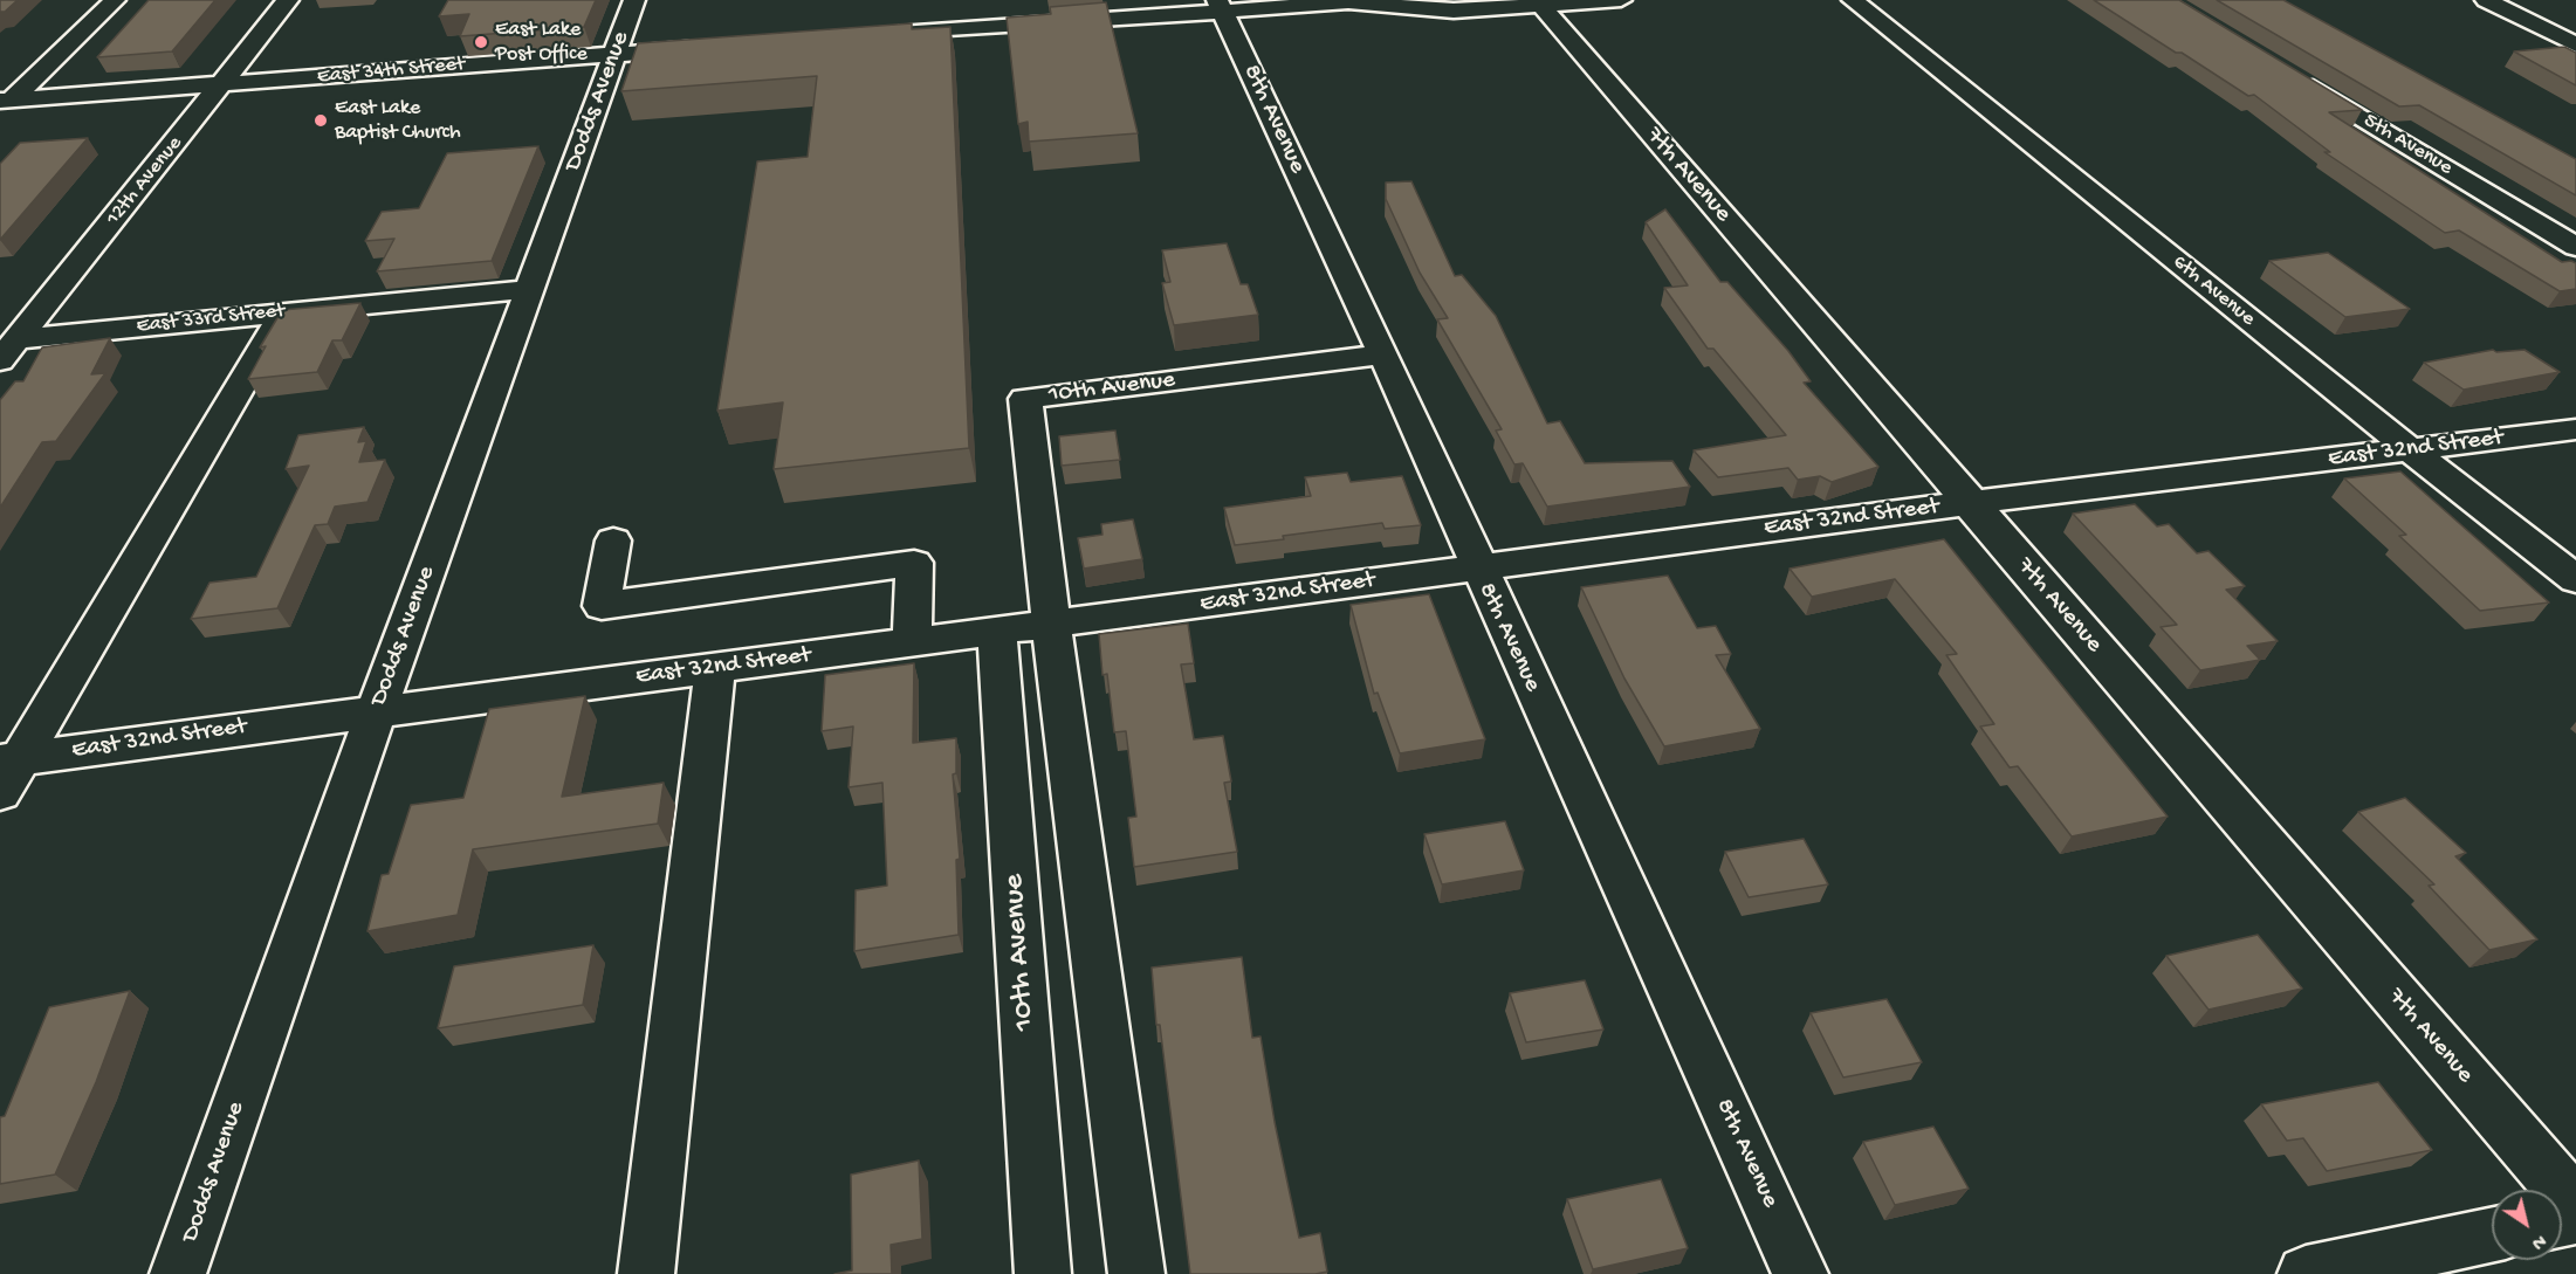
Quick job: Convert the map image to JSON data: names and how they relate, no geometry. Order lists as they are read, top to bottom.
{
  "streets": {
    "street": [
      "East 34th Street",
      "Dodds Avenue",
      "8th Avenue",
      "5th Avenue",
      "7th Avenue",
      "12th Avenue",
      "6th Avenue",
      "East 33rd Street",
      "10th Avenue",
      "East 32nd Street"
    ]
  },
  "crossings": [
    ["East 34th Street", "Dodds Avenue"],
    ["East 34th Street", "12th Avenue"],
    ["Dodds Avenue", "East 33rd Street"],
    ["Dodds Avenue", "East 32nd Street"],
    ["8th Avenue", "10th Avenue"],
    ["8th Avenue", "East 32nd Street"],
    ["7th Avenue", "East 32nd Street"],
    ["12th Avenue", "East 33rd Street"],
    ["6th Avenue", "East 32nd Street"],
    ["10th Avenue", "East 32nd Street"]
  ],
  "places": ["East Lake Post Office", "East Lake Baptist Church"],
  "north": "bottom right"
}
